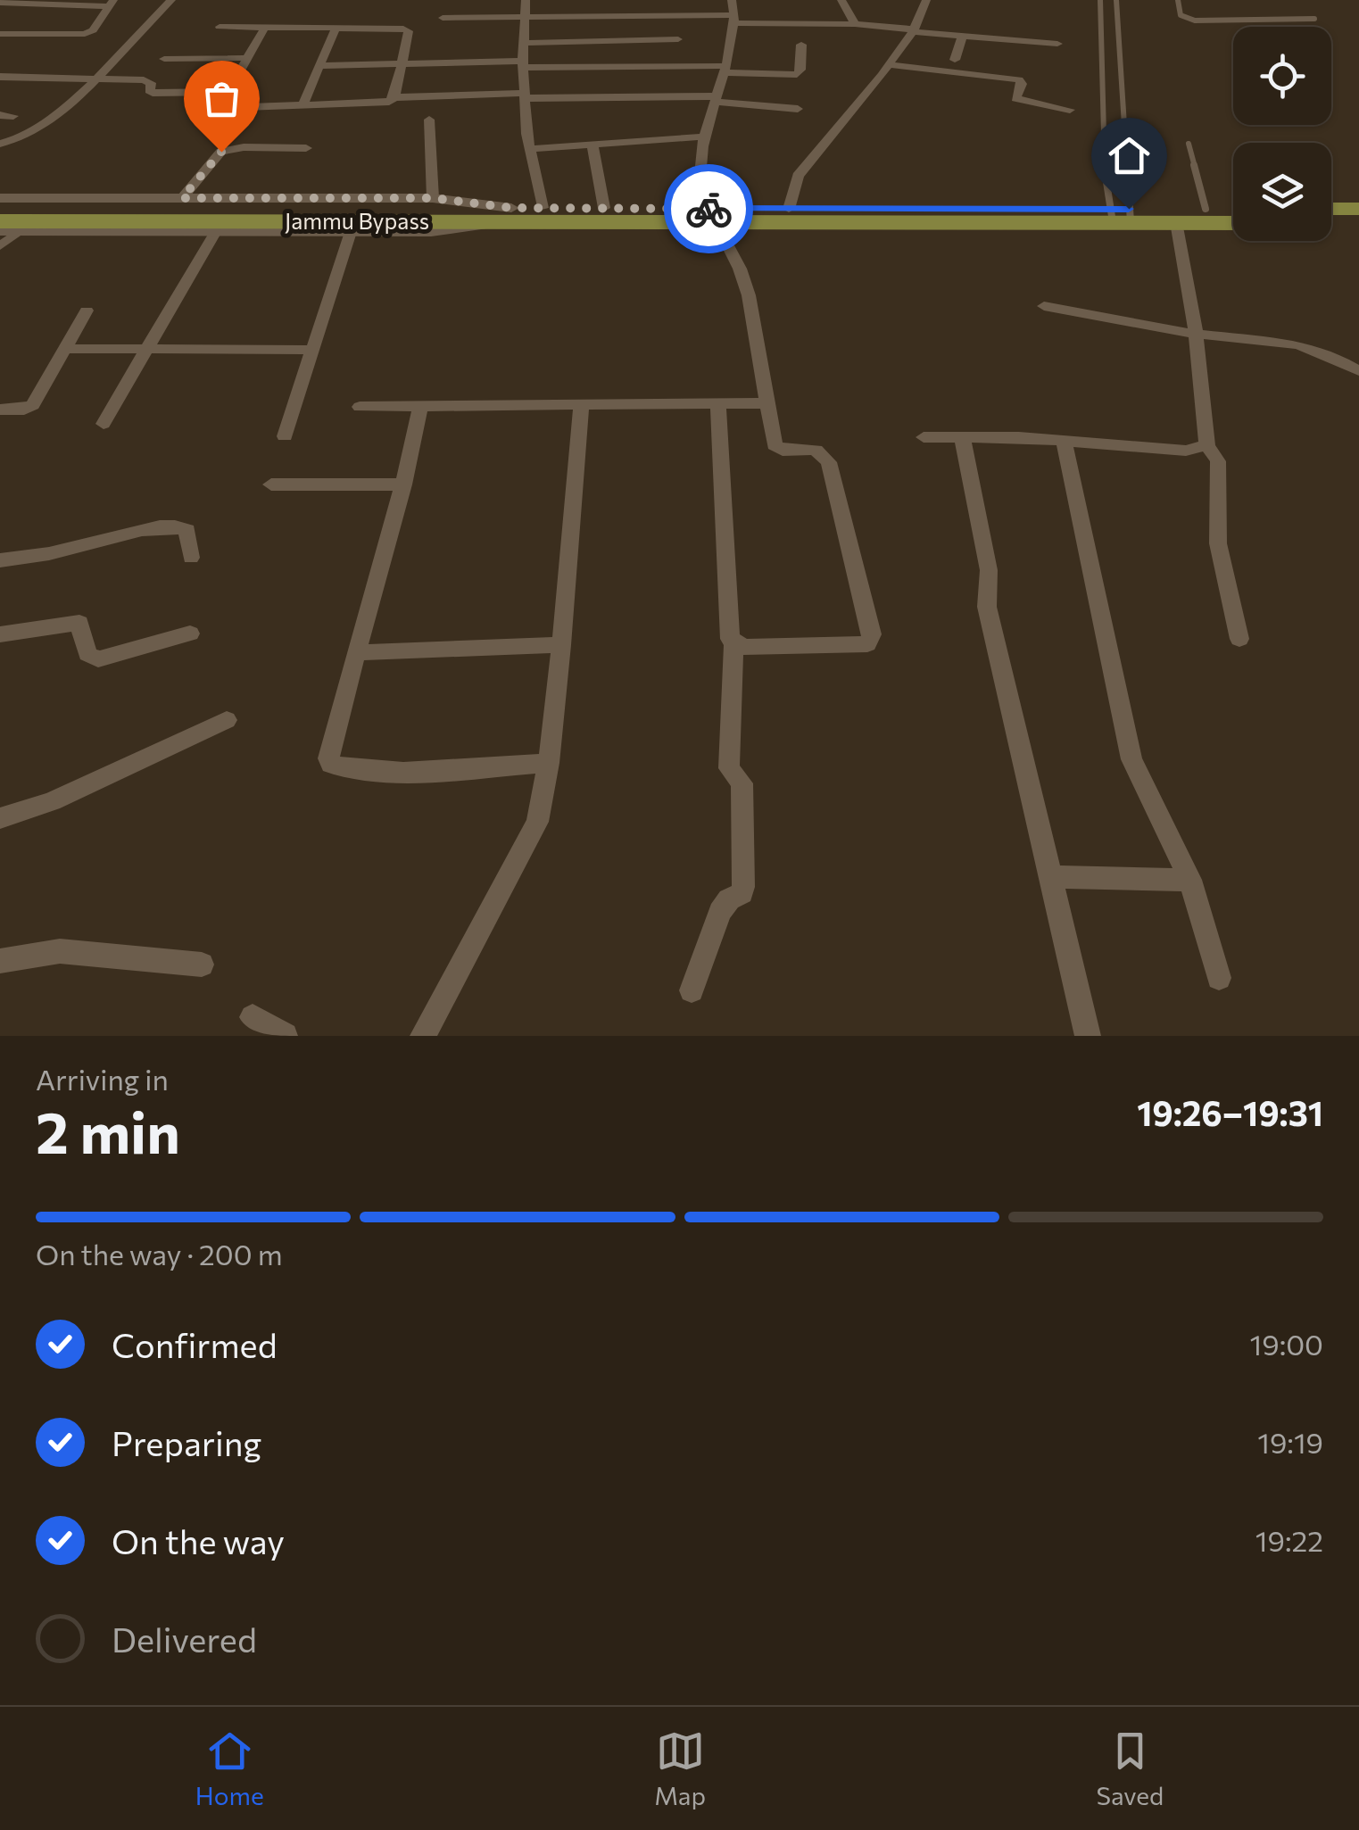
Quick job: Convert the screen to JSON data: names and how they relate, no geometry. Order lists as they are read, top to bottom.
{
  "streets": {
    "highway": ["Jammu Bypass"]
  },
  "page": {
    "heading": ["2 min", "Arriving in", "19:26–19:31"],
    "bar": "On the way · 200 m",
    "list": [
      ["Confirmed", "19:00"],
      ["Preparing", "19:19"],
      ["On the way", "19:22"],
      "Delivered"
    ],
    "tabs": ["Home", "Map", "Saved"]
  }
}
